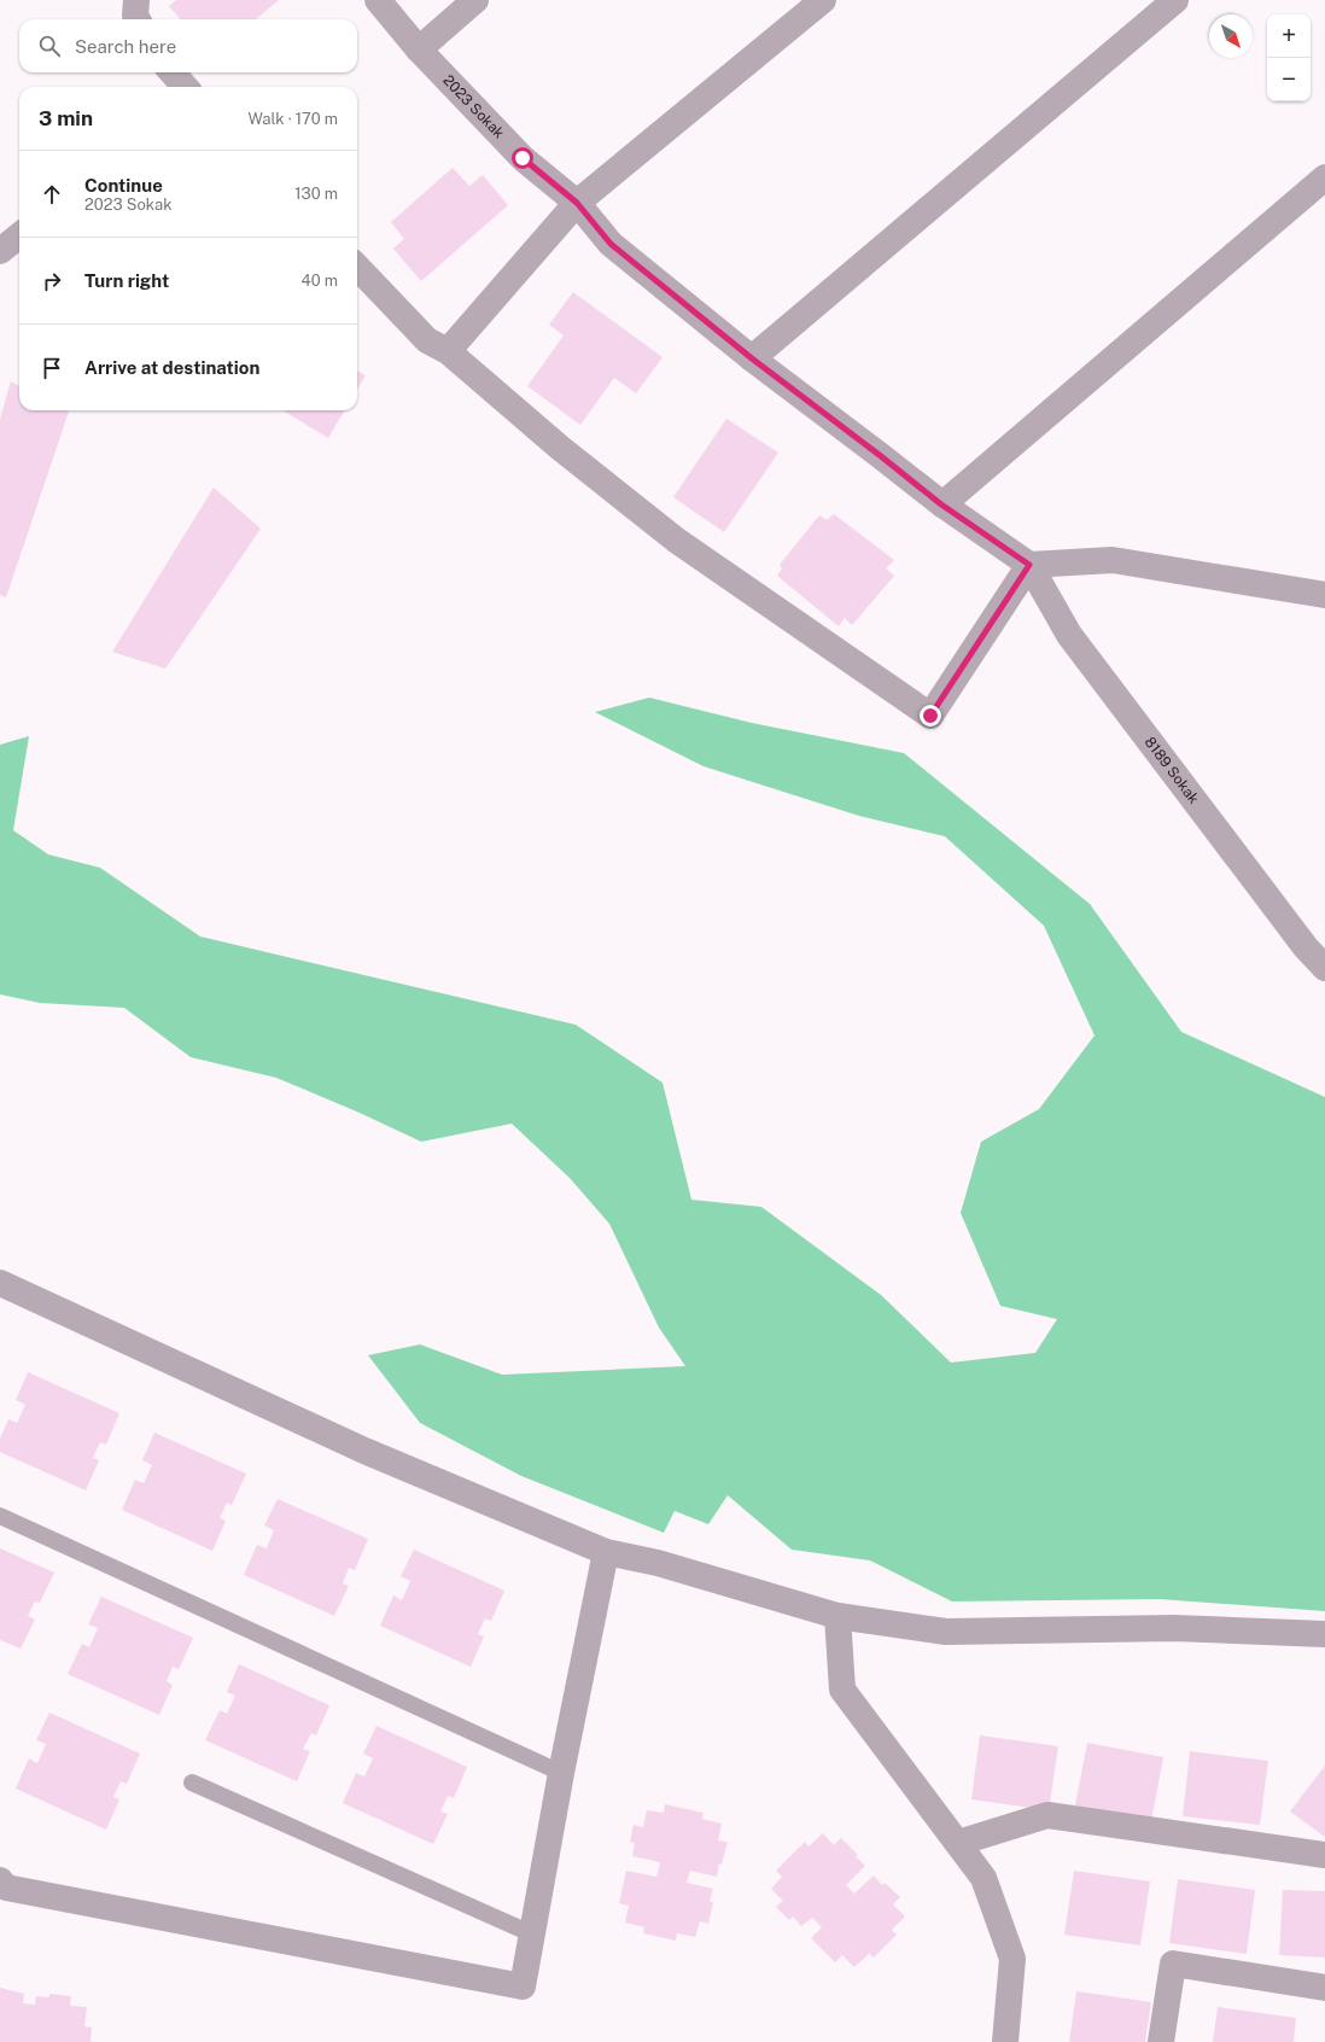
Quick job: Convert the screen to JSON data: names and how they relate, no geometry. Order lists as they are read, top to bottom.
{
  "streets": {
    "street": ["2023 Sokak", "8189 Sokak"]
  },
  "crossings": [
    ["2023 Sokak", "8189 Sokak"]
  ],
  "north": "bottom right",
  "page": {
    "map_buttons": ["+", "−"],
    "search": "Search here",
    "heading": ["3 min", "Walk · 170 m"],
    "list": [
      ["Continue", "2023 Sokak", "130 m"],
      ["Turn right", "40 m"],
      "Arrive at destination"
    ]
  }
}
